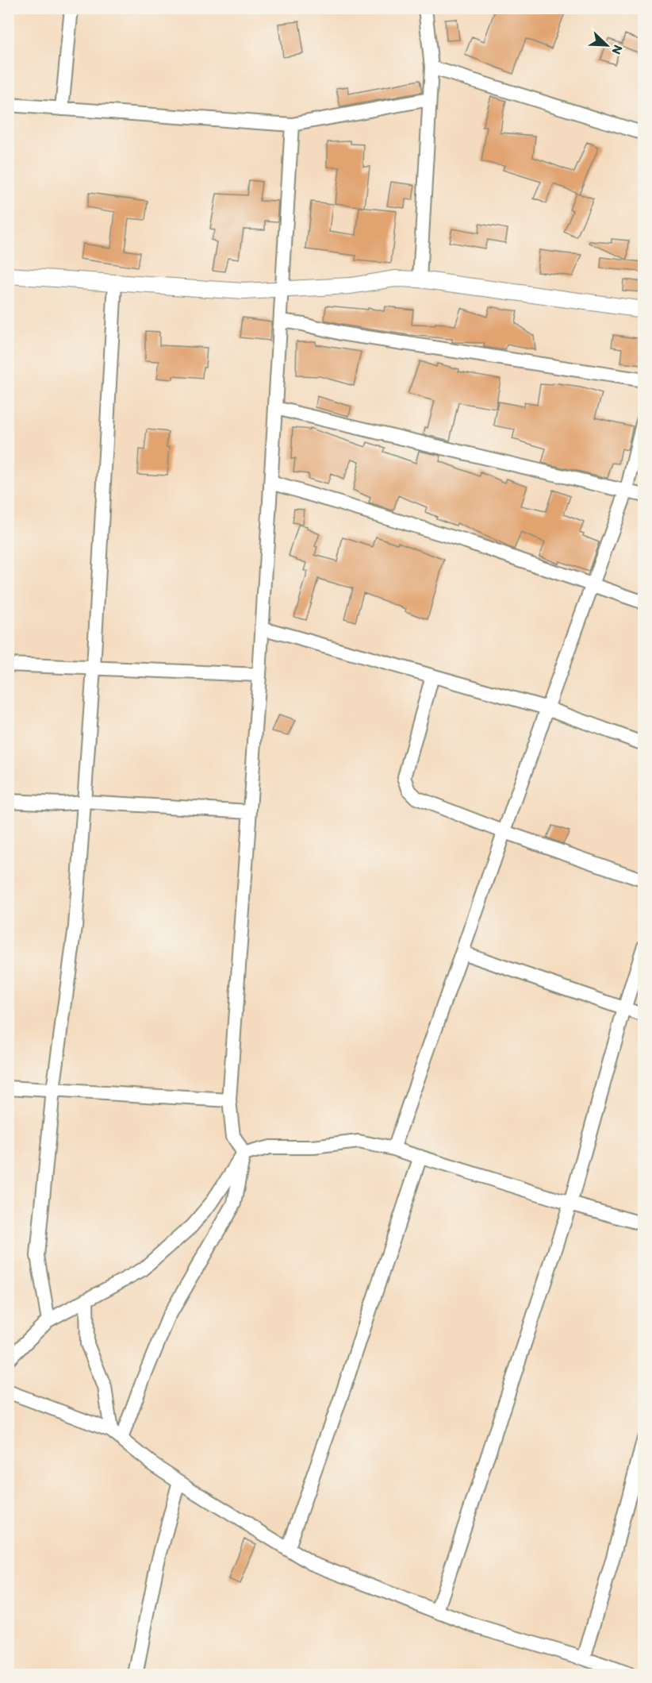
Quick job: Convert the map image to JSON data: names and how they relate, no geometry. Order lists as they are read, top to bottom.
{
  "north": "bottom right"
}
